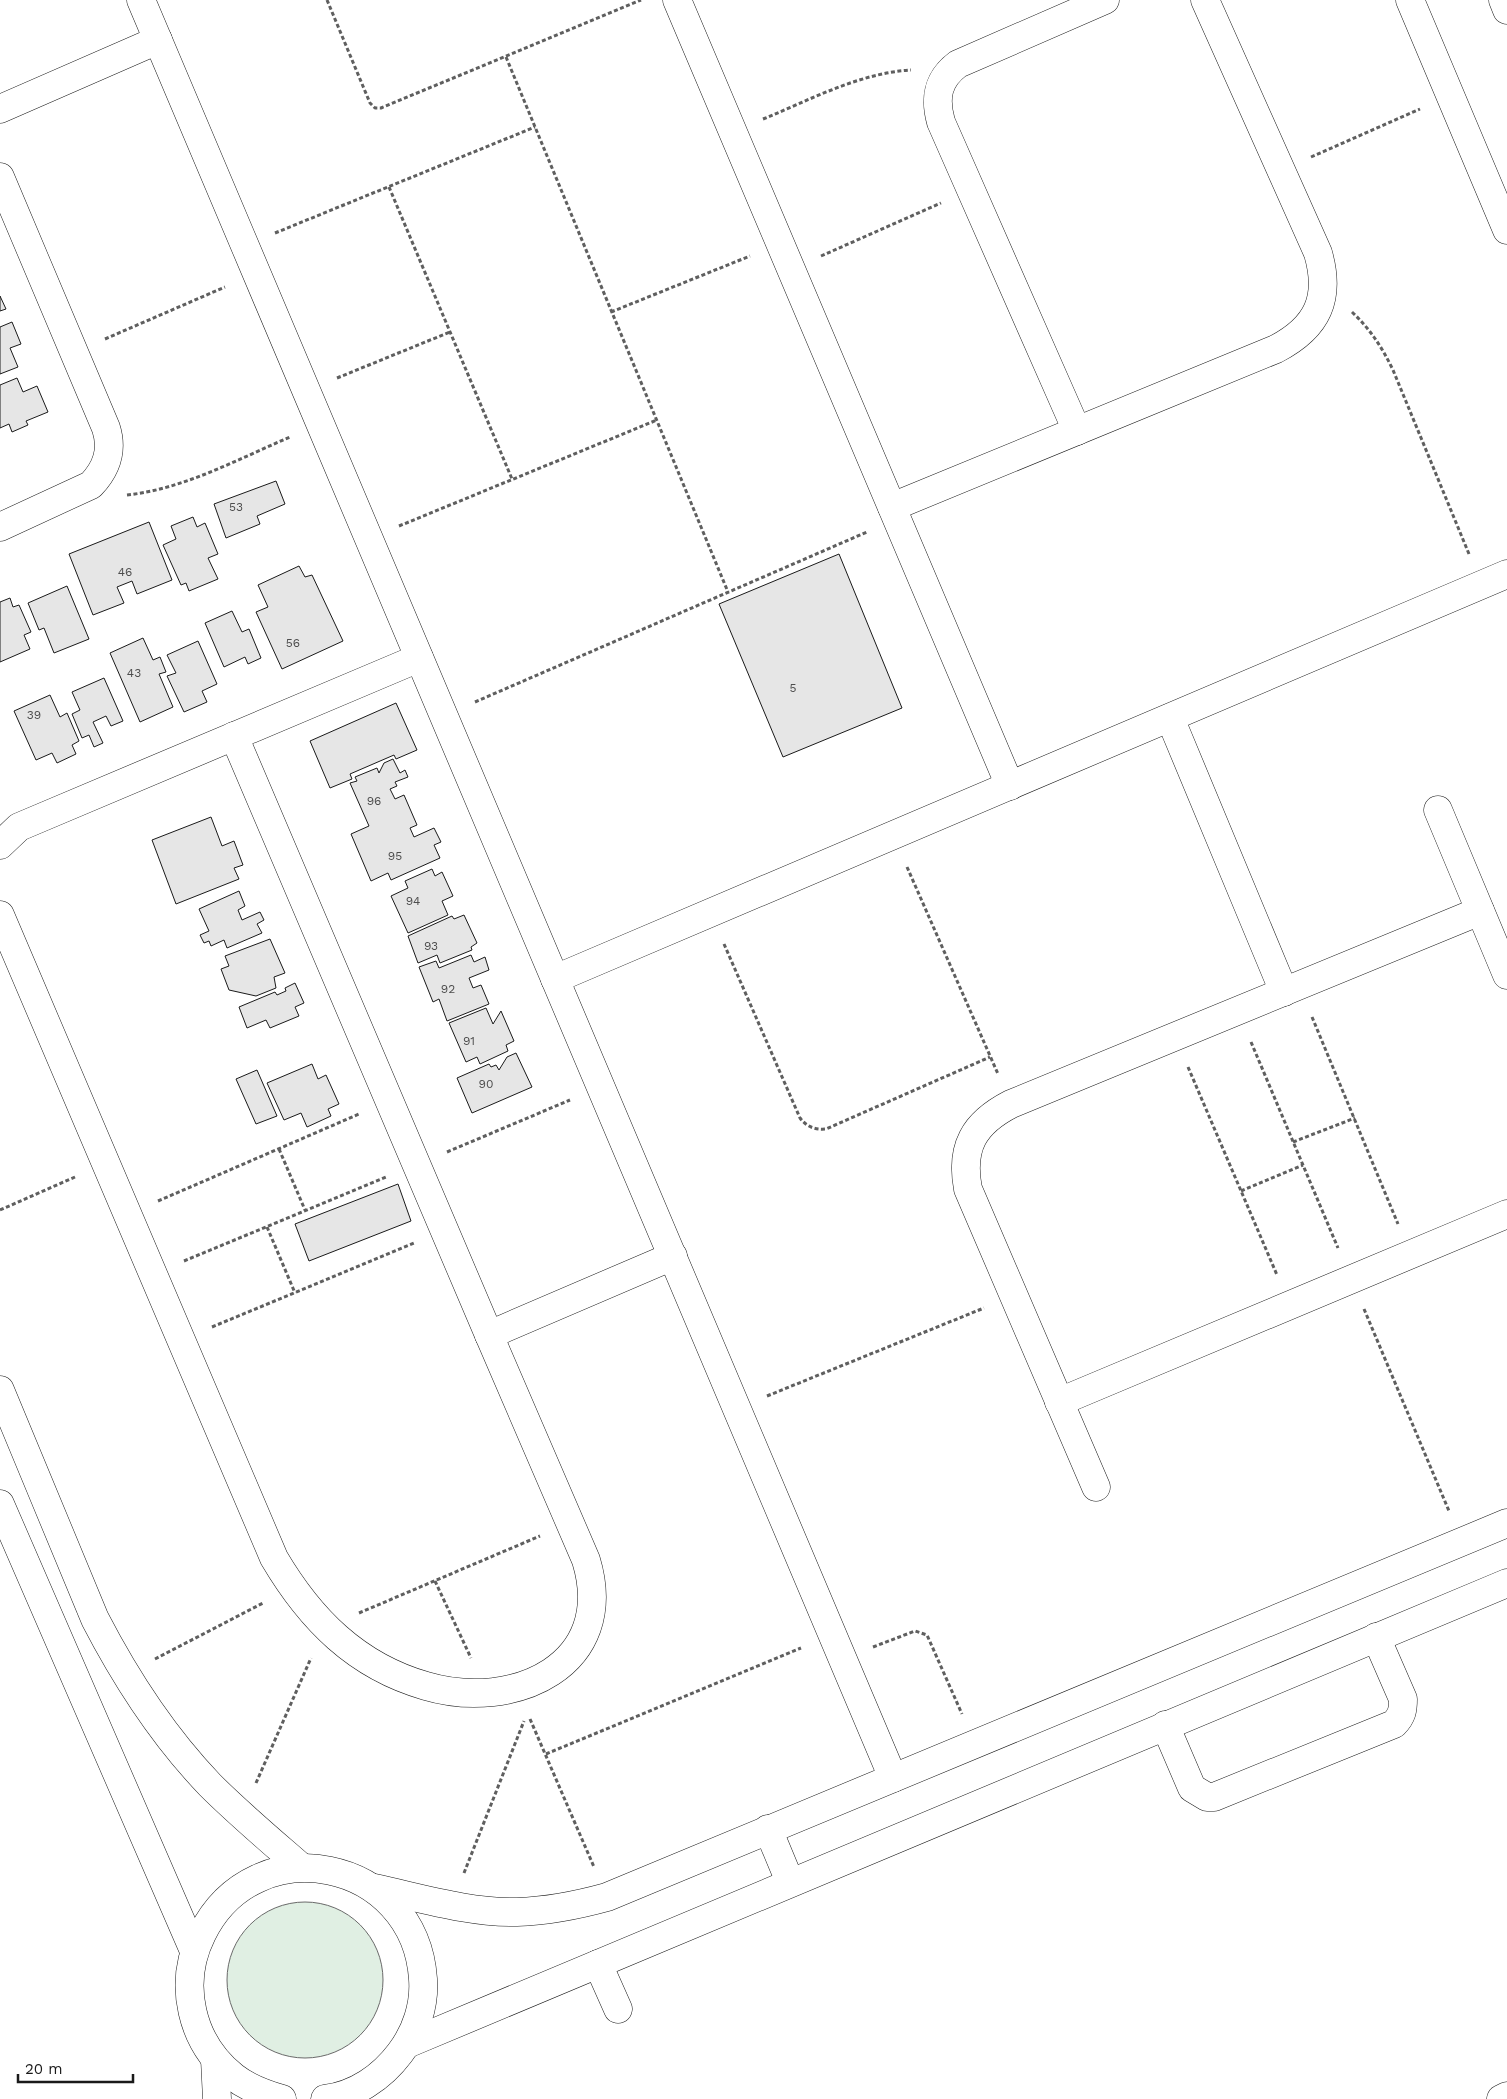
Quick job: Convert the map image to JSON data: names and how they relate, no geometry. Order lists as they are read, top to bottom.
{
  "house_numbers": [
    "53",
    "46",
    "56",
    "43",
    "5",
    "39",
    "96",
    "95",
    "94",
    "93",
    "92",
    "91",
    "90"
  ],
  "scale_bar": "20 m"
}
